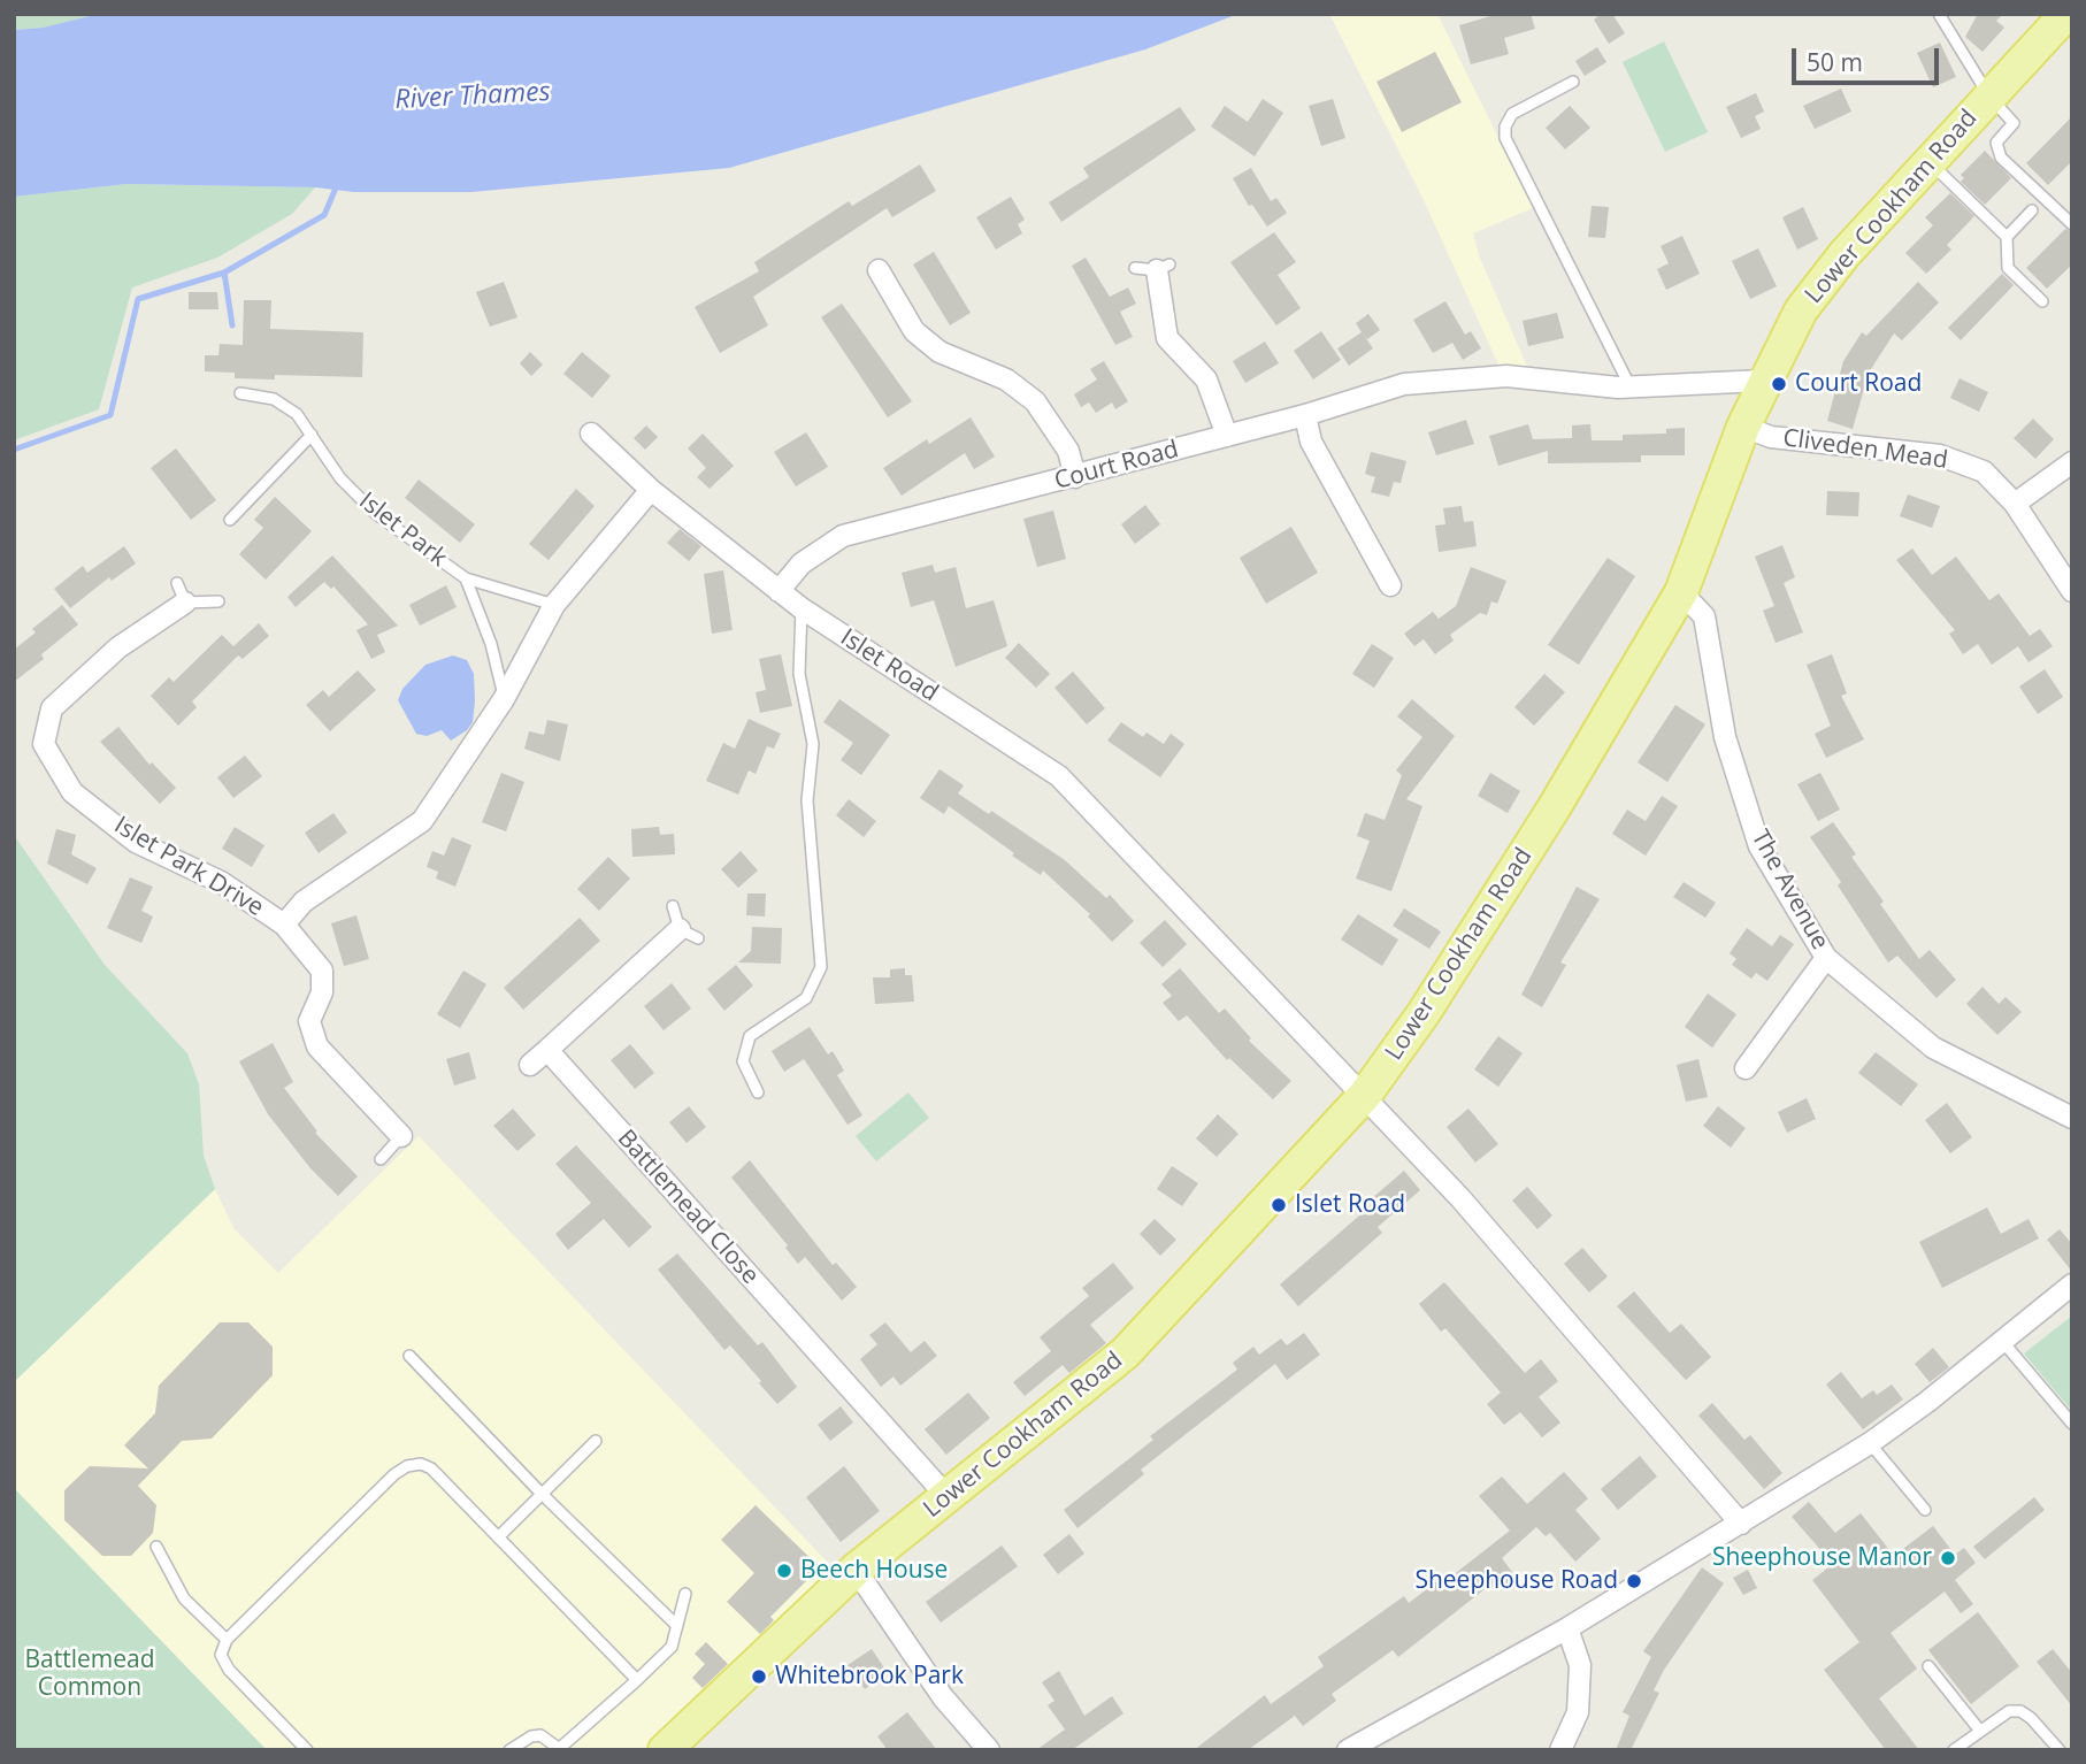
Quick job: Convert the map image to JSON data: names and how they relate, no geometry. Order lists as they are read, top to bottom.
{
  "streets": {
    "main road": ["Lower Cookham Road"],
    "street": [
      "Cliveden Mead",
      "Court Road",
      "Islet Road",
      "Islet Park Drive",
      "The Avenue",
      "Battlemead Close"
    ],
    "lane": ["Islet Park"]
  },
  "crossings": [
    ["Lower Cookham Road", "Cliveden Mead"],
    ["Lower Cookham Road", "Court Road"],
    ["Lower Cookham Road", "Islet Road"],
    ["Lower Cookham Road", "The Avenue"],
    ["Lower Cookham Road", "Battlemead Close"],
    ["Court Road", "Islet Road"]
  ],
  "water": ["River Thames"],
  "parks": ["Battlemead Common"],
  "places": [
    "Court Road",
    "Islet Road",
    "Sheephouse Manor",
    "Beech House",
    "Sheephouse Road",
    "Whitebrook Park"
  ],
  "scale_bar": "50 m"
}
